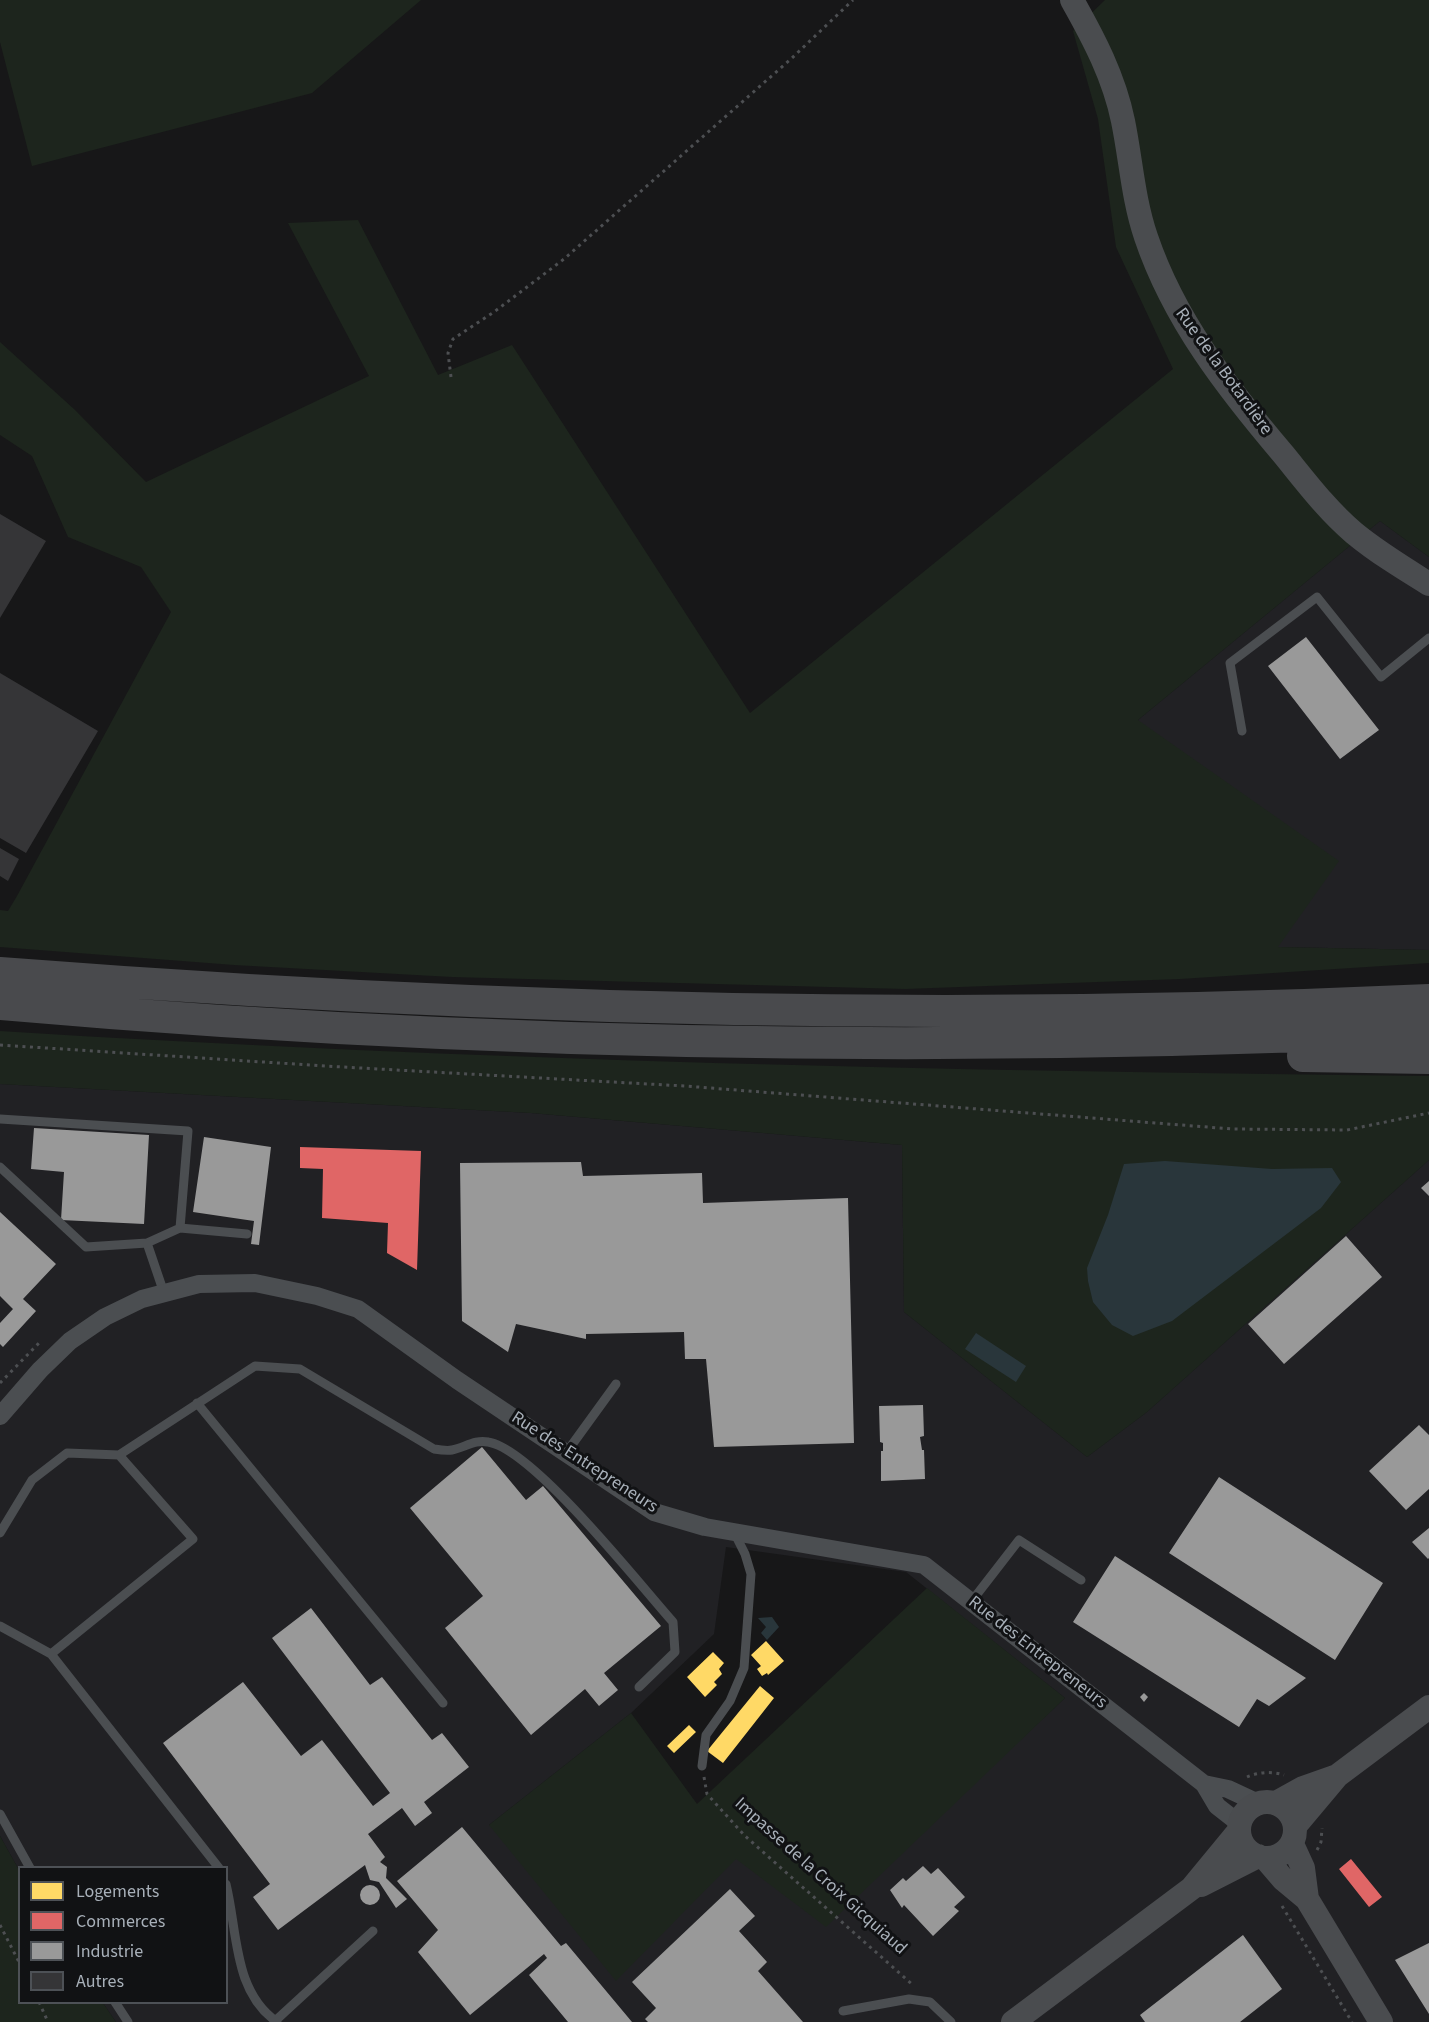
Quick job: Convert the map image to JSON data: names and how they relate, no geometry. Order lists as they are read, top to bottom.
{
  "streets": {
    "street": ["Rue de la Botardière", "Rue des Entrepreneurs"],
    "path": ["Impasse de la Croix Gicquiaud"]
  },
  "legend": [
    "Logements",
    "Commerces",
    "Industrie",
    "Autres"
  ]
}
